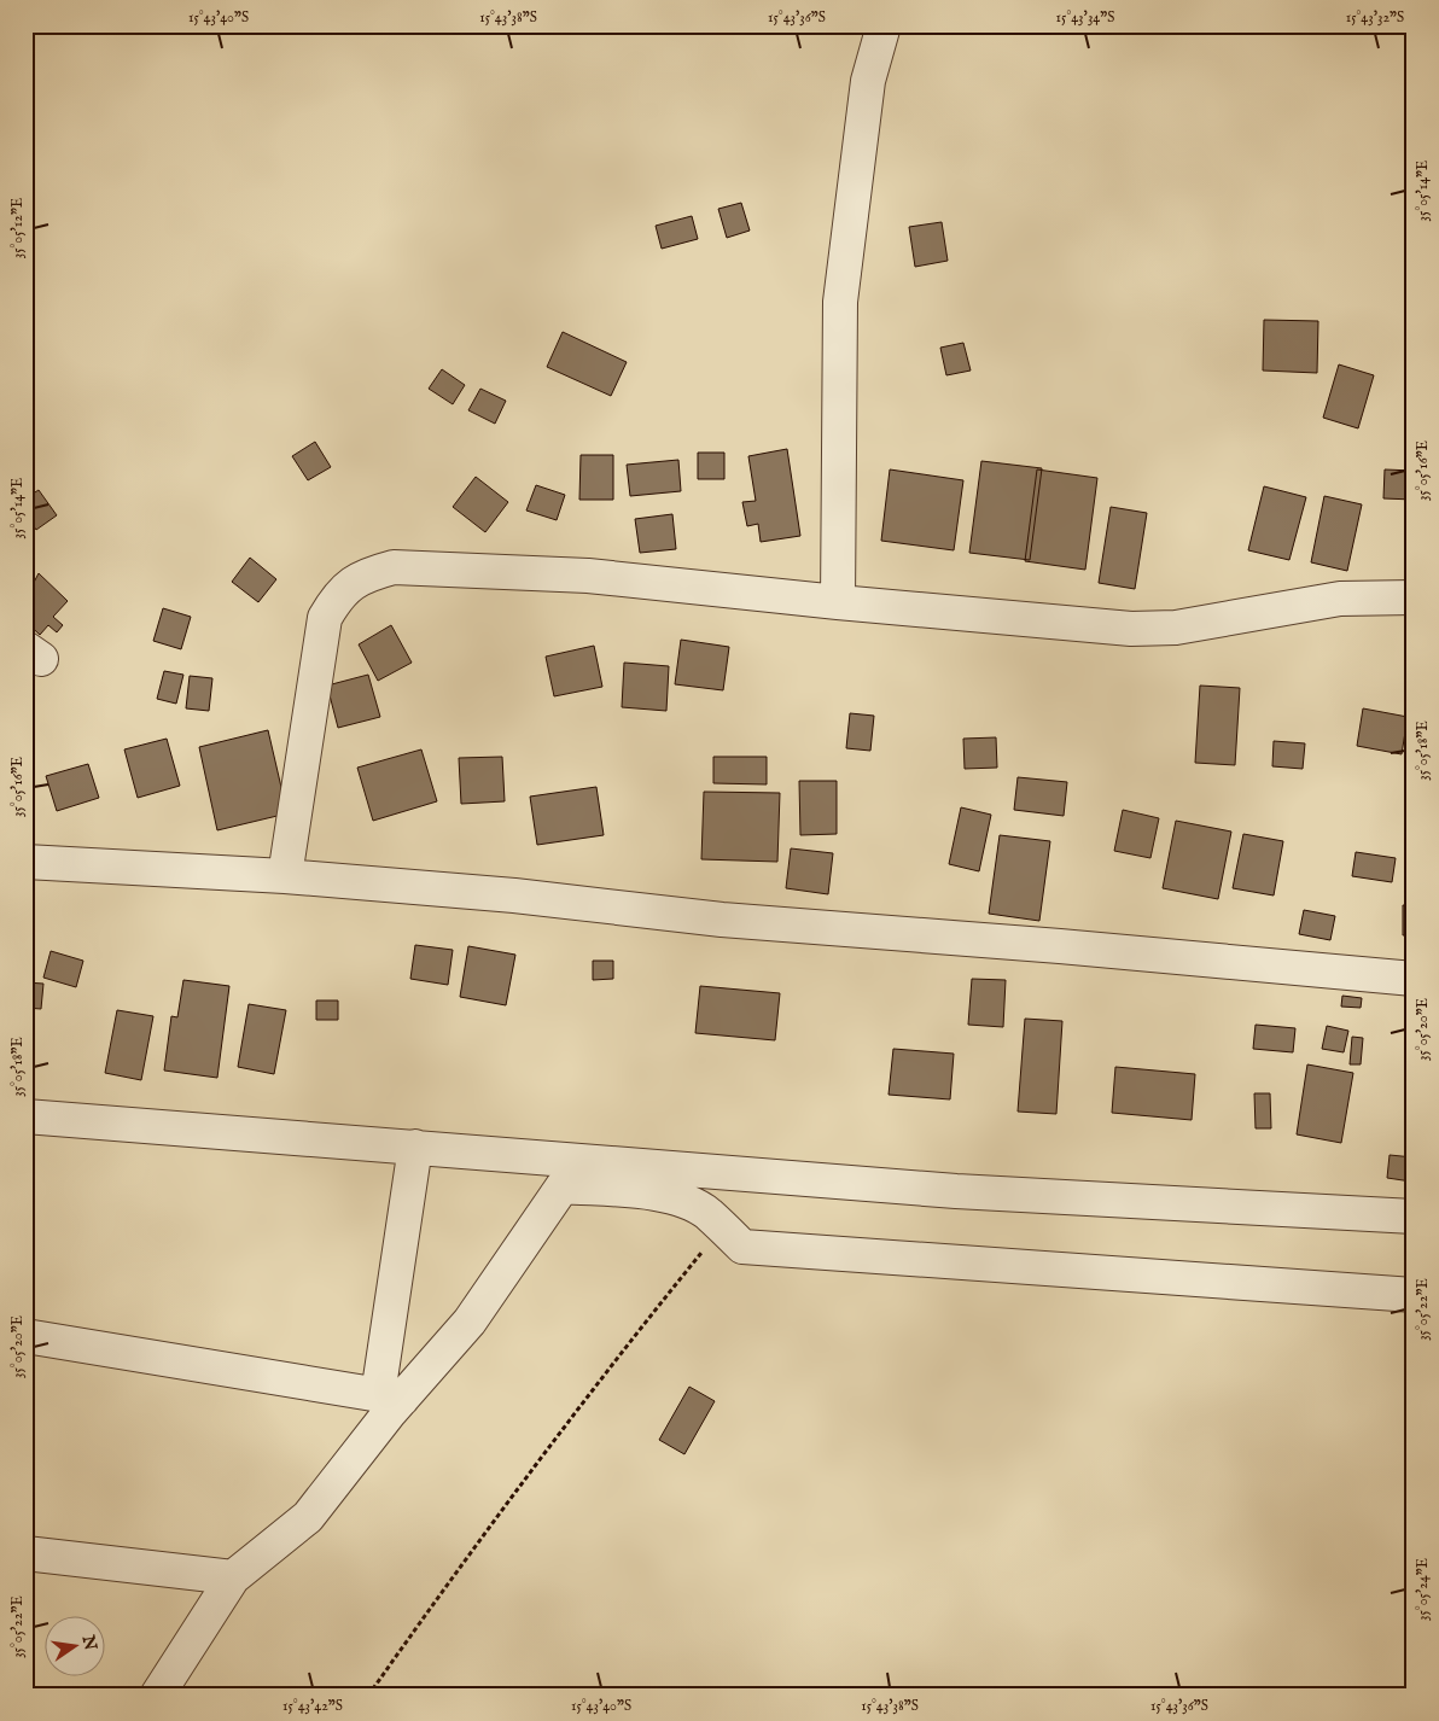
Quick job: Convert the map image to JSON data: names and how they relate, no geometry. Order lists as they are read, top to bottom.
{
  "north": "right",
  "coordinates": [
    "15°43'40\"S",
    "15°43'38\"S",
    "15°43'36\"S",
    "15°43'34\"S",
    "15°43'32\"S",
    "35°05'14\"E",
    "35°05'12\"E",
    "35°05'16\"E",
    "35°05'18\"E",
    "35°05'20\"E",
    "35°05'22\"E",
    "35°05'24\"E",
    "15°43'42\"S"
  ]
}
